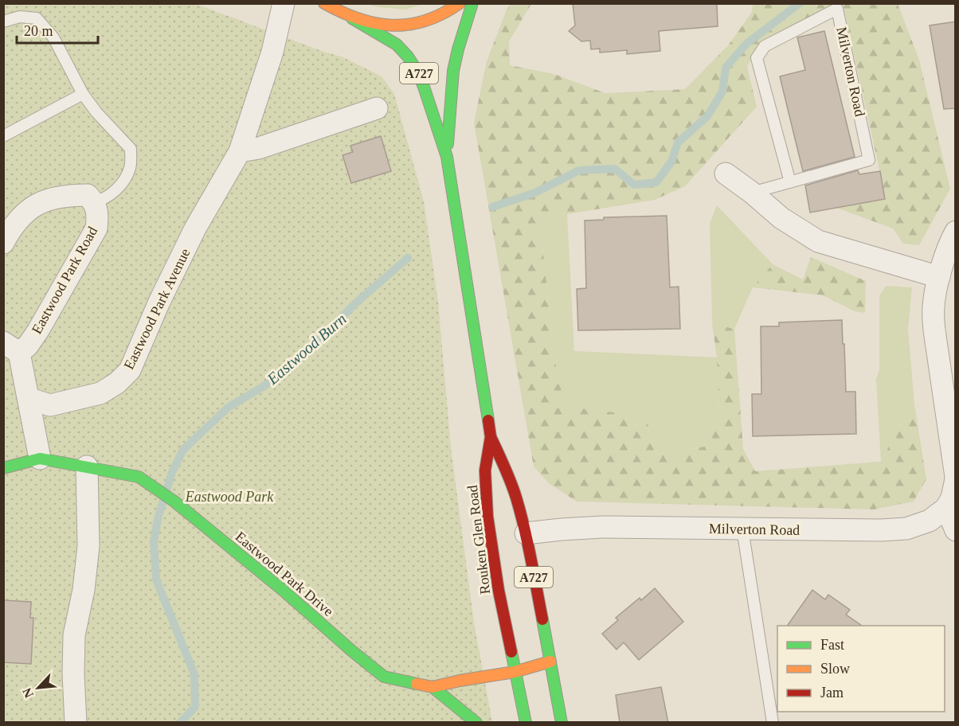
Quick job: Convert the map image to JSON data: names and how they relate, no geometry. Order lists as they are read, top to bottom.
{
  "streets": {
    "main road": ["A727", "Rouken Glen Road", "Eastwood Park Drive"],
    "street": ["Milverton Road", "Eastwood Park Road", "Eastwood Park Avenue"]
  },
  "crossings": [
    ["Milverton Road", "Rouken Glen Road"],
    ["Eastwood Park Road", "Eastwood Park Avenue"],
    ["Eastwood Park Road", "Eastwood Park Drive"],
    ["Rouken Glen Road", "Eastwood Park Drive"]
  ],
  "water": ["Eastwood Burn"],
  "parks": ["Eastwood Park"],
  "legend": ["Fast", "Slow", "Jam"],
  "scale_bar": "20 m",
  "north": "bottom left"
}
